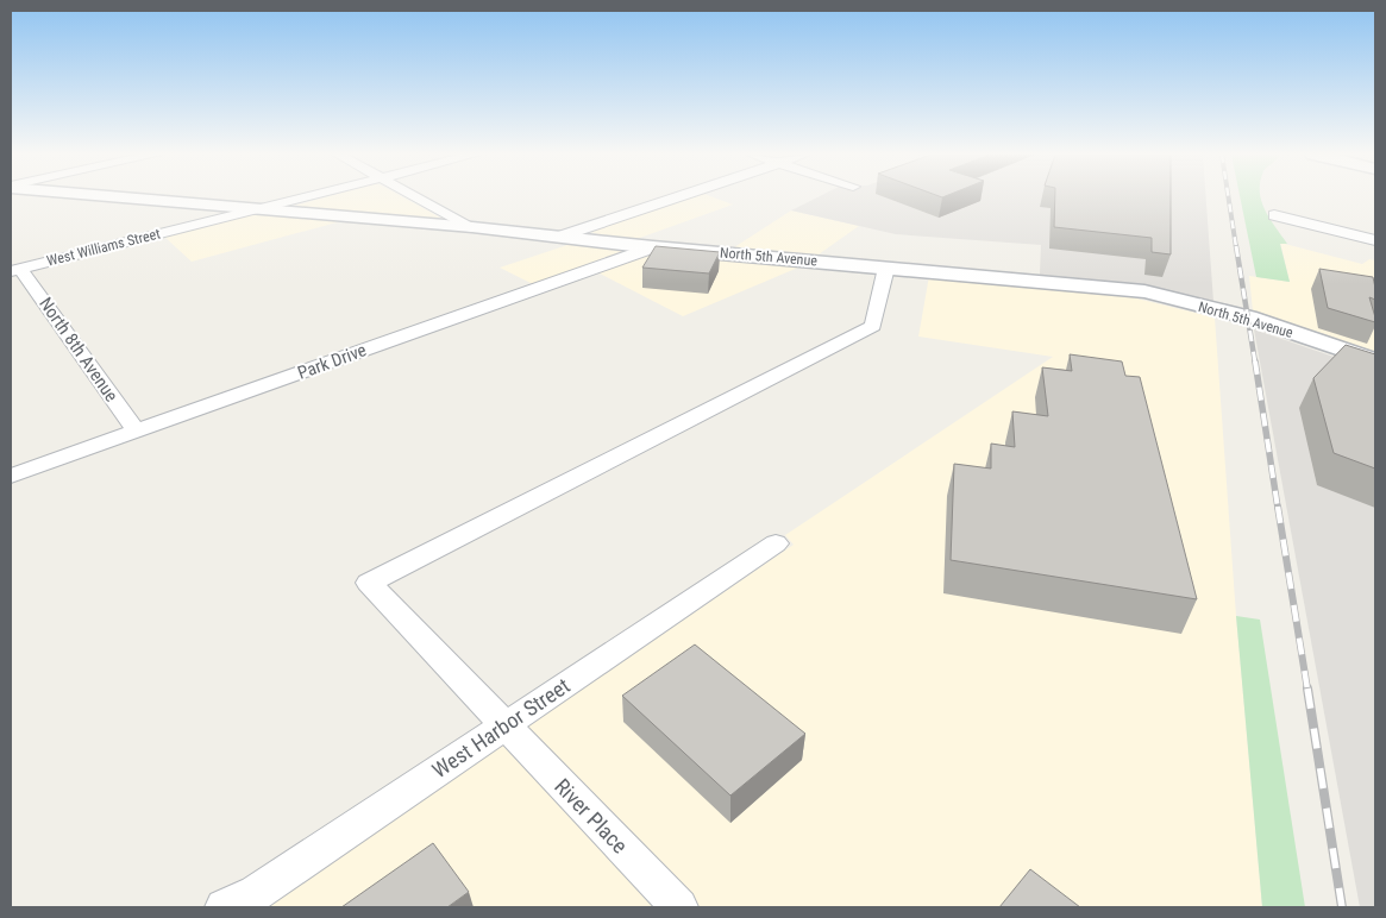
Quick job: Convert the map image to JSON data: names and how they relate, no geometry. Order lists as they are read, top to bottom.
{
  "streets": {
    "street": [
      "West Williams Street",
      "North 5th Avenue",
      "North 8th Avenue",
      "Park Drive",
      "West Harbor Street",
      "River Place"
    ]
  },
  "crossings": [
    ["West Williams Street", "North 5th Avenue"],
    ["West Williams Street", "North 8th Avenue"],
    ["North 5th Avenue", "Park Drive"],
    ["North 8th Avenue", "Park Drive"],
    ["West Harbor Street", "River Place"]
  ]
}
